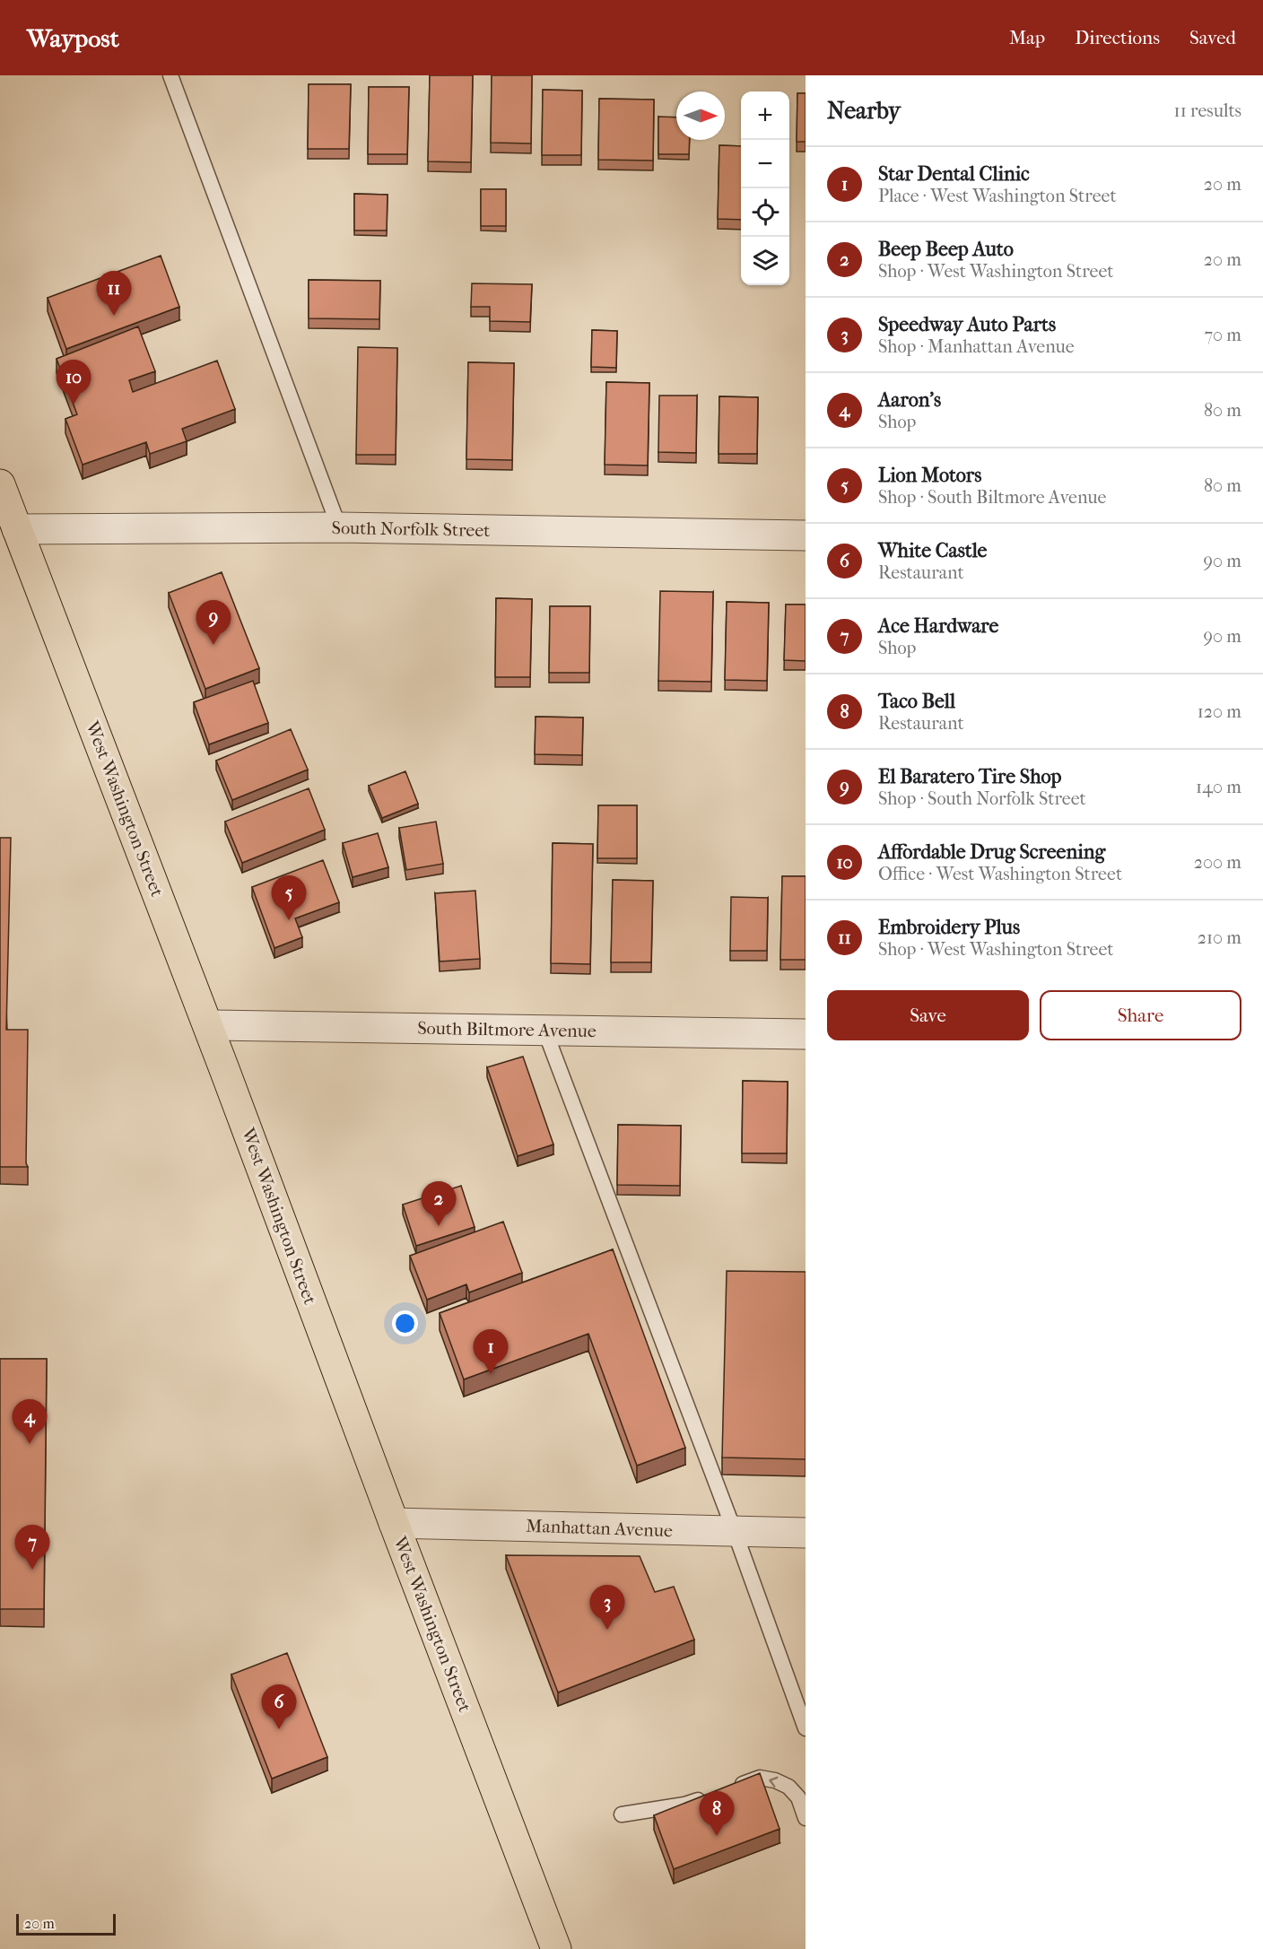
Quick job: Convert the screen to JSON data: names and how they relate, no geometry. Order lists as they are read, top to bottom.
{
  "streets": {
    "main road": ["West Washington Street"],
    "street": ["South Norfolk Street", "South Biltmore Avenue", "Manhattan Avenue"]
  },
  "crossings": [
    ["South Norfolk Street", "West Washington Street"],
    ["West Washington Street", "South Biltmore Avenue"],
    ["West Washington Street", "Manhattan Avenue"]
  ],
  "scale_bar": "20 m",
  "north": "right",
  "page": {
    "header": "Waypost",
    "nav": ["Map", "Directions", "Saved"],
    "heading": ["Nearby", "11 results"],
    "map_buttons": ["+", "−"],
    "list": [
      {
        "mark": "1",
        "name": "Star Dental Clinic",
        "note": "Place · West Washington Street",
        "value": "20 m"
      },
      {
        "mark": "2",
        "name": "Beep Beep Auto",
        "note": "Shop · West Washington Street",
        "value": "20 m"
      },
      {
        "mark": "3",
        "name": "Speedway Auto Parts",
        "note": "Shop · Manhattan Avenue",
        "value": "70 m"
      },
      {
        "mark": "4",
        "name": "Aaron's",
        "note": "Shop",
        "value": "80 m"
      },
      {
        "mark": "5",
        "name": "Lion Motors",
        "note": "Shop · South Biltmore Avenue",
        "value": "80 m"
      },
      {
        "mark": "6",
        "name": "White Castle",
        "note": "Restaurant",
        "value": "90 m"
      },
      {
        "mark": "7",
        "name": "Ace Hardware",
        "note": "Shop",
        "value": "90 m"
      },
      {
        "mark": "8",
        "name": "Taco Bell",
        "note": "Restaurant",
        "value": "120 m"
      },
      {
        "mark": "9",
        "name": "El Baratero Tire Shop",
        "note": "Shop · South Norfolk Street",
        "value": "140 m"
      },
      {
        "mark": "10",
        "name": "Affordable Drug Screening",
        "note": "Office · West Washington Street",
        "value": "200 m"
      },
      {
        "mark": "11",
        "name": "Embroidery Plus",
        "note": "Shop · West Washington Street",
        "value": "210 m"
      }
    ],
    "pins": [
      "11",
      "10",
      "9",
      "5",
      "2",
      "1",
      "4",
      "7",
      "3",
      "6",
      "8"
    ],
    "buttons": ["Save", "Share"],
    "scale": "20 m"
  }
}
